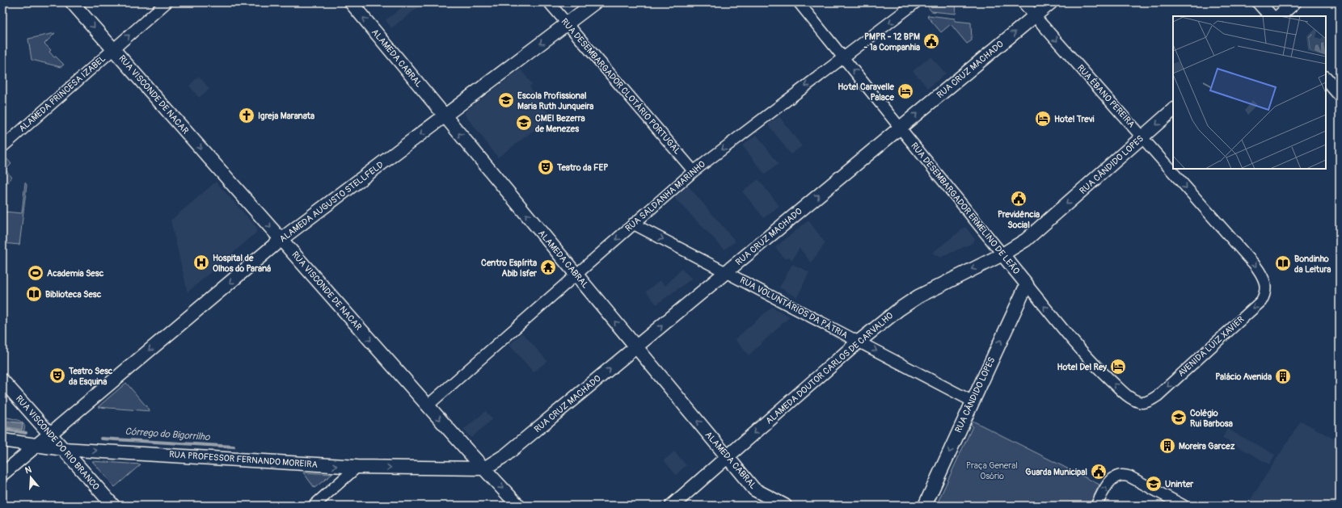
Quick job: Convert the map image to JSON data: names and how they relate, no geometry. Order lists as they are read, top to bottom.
{
  "streets": {
    "street": [
      "ALAMEDA CABRAL",
      "RUA CRUZ MACHADO",
      "RUA DESEMBARGADOR CLOTÁRIO PORTUGAL",
      "ALAMEDA PRINCESA IZABEL",
      "RUA VISCONDE DE NACAR",
      "RUA ÉBANO PEREIRA",
      "RUA CÂNDIDO LOPES",
      "RUA SALDANHA MARINHO",
      "ALAMEDA AUGUSTO STELLFELD",
      "RUA DESEMBARGADOR ERMELINO DE LEÃO",
      "RUA VOLUNTÁRIOS DA PÁTRIA",
      "AVENIDA LUIZ XAVIER",
      "ALAMEDA DOUTOR CARLOS DE CARVALHO",
      "RUA VISCONDE DO RIO BRANCO",
      "RUA PROFESSOR FERNANDO MOREIRA"
    ]
  },
  "crossings": [
    ["ALAMEDA CABRAL", "RUA CRUZ MACHADO"],
    ["ALAMEDA CABRAL", "RUA SALDANHA MARINHO"],
    ["ALAMEDA CABRAL", "ALAMEDA AUGUSTO STELLFELD"],
    ["ALAMEDA CABRAL", "ALAMEDA DOUTOR CARLOS DE CARVALHO"],
    ["RUA CRUZ MACHADO", "RUA VISCONDE DE NACAR"],
    ["RUA CRUZ MACHADO", "RUA ÉBANO PEREIRA"],
    ["RUA CRUZ MACHADO", "RUA DESEMBARGADOR ERMELINO DE LEÃO"],
    ["RUA CRUZ MACHADO", "RUA VOLUNTÁRIOS DA PÁTRIA"],
    ["RUA CRUZ MACHADO", "RUA PROFESSOR FERNANDO MOREIRA"],
    ["RUA DESEMBARGADOR CLOTÁRIO PORTUGAL", "RUA SALDANHA MARINHO"],
    ["RUA DESEMBARGADOR CLOTÁRIO PORTUGAL", "ALAMEDA AUGUSTO STELLFELD"],
    ["ALAMEDA PRINCESA IZABEL", "RUA VISCONDE DE NACAR"],
    ["RUA VISCONDE DE NACAR", "RUA SALDANHA MARINHO"],
    ["RUA VISCONDE DE NACAR", "ALAMEDA AUGUSTO STELLFELD"],
    ["RUA VISCONDE DE NACAR", "RUA PROFESSOR FERNANDO MOREIRA"],
    ["RUA ÉBANO PEREIRA", "RUA CÂNDIDO LOPES"],
    ["RUA ÉBANO PEREIRA", "AVENIDA LUIZ XAVIER"],
    ["RUA CÂNDIDO LOPES", "RUA DESEMBARGADOR ERMELINO DE LEÃO"],
    ["RUA CÂNDIDO LOPES", "RUA VOLUNTÁRIOS DA PÁTRIA"],
    ["RUA CÂNDIDO LOPES", "ALAMEDA DOUTOR CARLOS DE CARVALHO"],
    ["RUA SALDANHA MARINHO", "RUA DESEMBARGADOR ERMELINO DE LEÃO"],
    ["RUA SALDANHA MARINHO", "RUA VOLUNTÁRIOS DA PÁTRIA"],
    ["ALAMEDA AUGUSTO STELLFELD", "RUA VISCONDE DO RIO BRANCO"],
    ["ALAMEDA AUGUSTO STELLFELD", "RUA PROFESSOR FERNANDO MOREIRA"],
    ["RUA DESEMBARGADOR ERMELINO DE LEÃO", "AVENIDA LUIZ XAVIER"],
    ["RUA DESEMBARGADOR ERMELINO DE LEÃO", "ALAMEDA DOUTOR CARLOS DE CARVALHO"],
    ["RUA VOLUNTÁRIOS DA PÁTRIA", "ALAMEDA DOUTOR CARLOS DE CARVALHO"],
    ["RUA VISCONDE DO RIO BRANCO", "RUA PROFESSOR FERNANDO MOREIRA"]
  ],
  "one_way": [
    "ALAMEDA CABRAL",
    "RUA CRUZ MACHADO",
    "RUA VISCONDE DE NACAR",
    "RUA ÉBANO PEREIRA",
    "RUA SALDANHA MARINHO",
    "ALAMEDA AUGUSTO STELLFELD",
    "RUA DESEMBARGADOR ERMELINO DE LEÃO",
    "RUA VOLUNTÁRIOS DA PÁTRIA",
    "AVENIDA LUIZ XAVIER",
    "ALAMEDA DOUTOR CARLOS DE CARVALHO",
    "RUA PROFESSOR FERNANDO MOREIRA"
  ],
  "water": ["Córrego do Bigorrilho"],
  "parks": ["Praça General Osório"],
  "places": {
    "public building": ["PMPR - 12 BPM - 1a Companhia", "Previdência Social", "Guarda Municipal"],
    "hotel": ["Hotel Caravelle Palace", "Hotel Trevi", "Hotel Del Rey"],
    "school or university": [
      "Escola Profissional Maria Ruth Junqueira",
      "CMEI Bezerra de Menezes",
      "Colégio Rui Barbosa",
      "Uninter"
    ],
    "church": ["Igreja Maranata"],
    "theatre": ["Teatro da FEP", "Teatro Sesc da Esquina"],
    "hospital": ["Hospital de Olhos do Paraná"],
    "library": ["Bondinho da Leitura", "Biblioteca Sesc"],
    "temple": ["Centro Espírita Abib Isfer"],
    "sports": ["Academia Sesc"],
    "building": ["Palácio Avenida", "Moreira Garcez"]
  },
  "north": "top"
}
